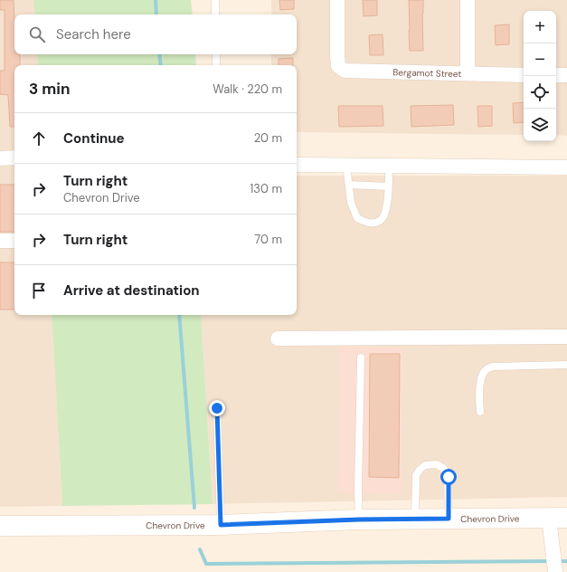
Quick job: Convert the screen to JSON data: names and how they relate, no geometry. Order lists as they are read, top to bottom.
{
  "streets": {
    "main road": ["Chevron Drive"],
    "street": ["Bergamot Street"]
  },
  "page": {
    "map_buttons": ["+", "−"],
    "search": "Search here",
    "heading": ["3 min", "Walk · 220 m"],
    "list": [
      ["Continue", "20 m"],
      ["Turn right", "Chevron Drive", "130 m"],
      ["Turn right", "70 m"],
      "Arrive at destination"
    ]
  }
}
